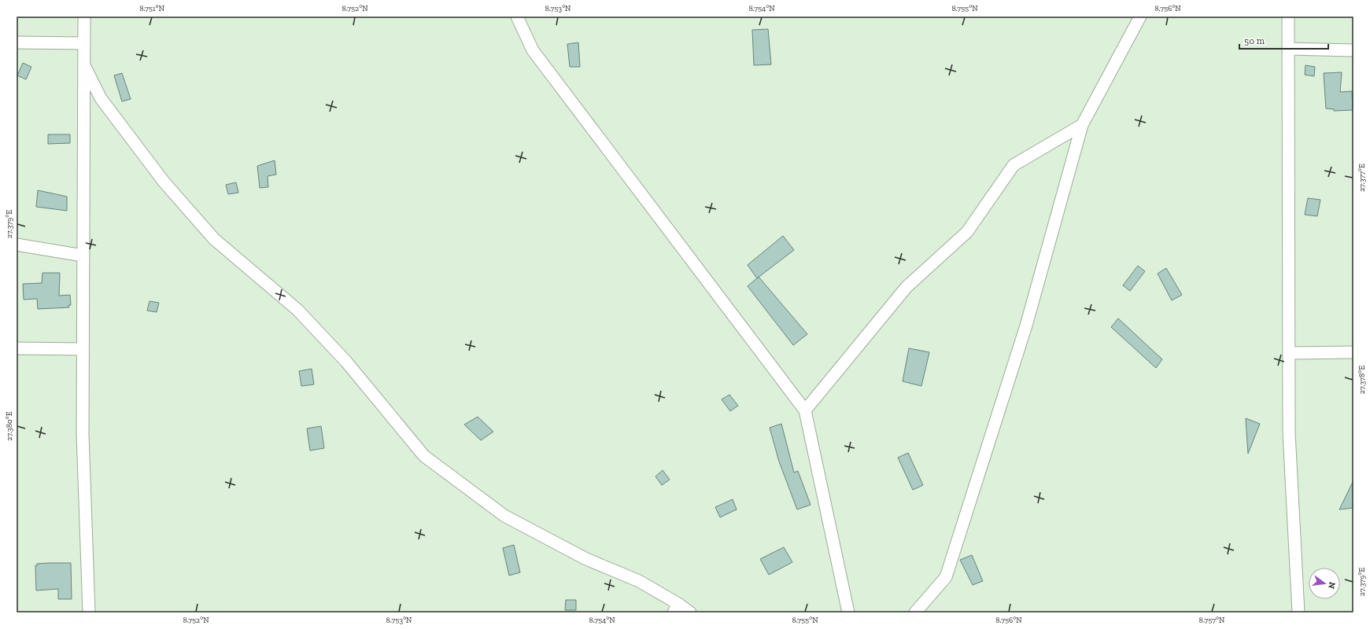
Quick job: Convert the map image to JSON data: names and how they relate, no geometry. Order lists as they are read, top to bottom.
{
  "scale_bar": "50 m",
  "north": "right",
  "coordinates": [
    "8.751°N",
    "8.752°N",
    "8.753°N",
    "8.754°N",
    "8.755°N",
    "8.756°N",
    "27.377°E",
    "27.379°E",
    "27.378°E",
    "27.380°E",
    "8.757°N"
  ]
}
